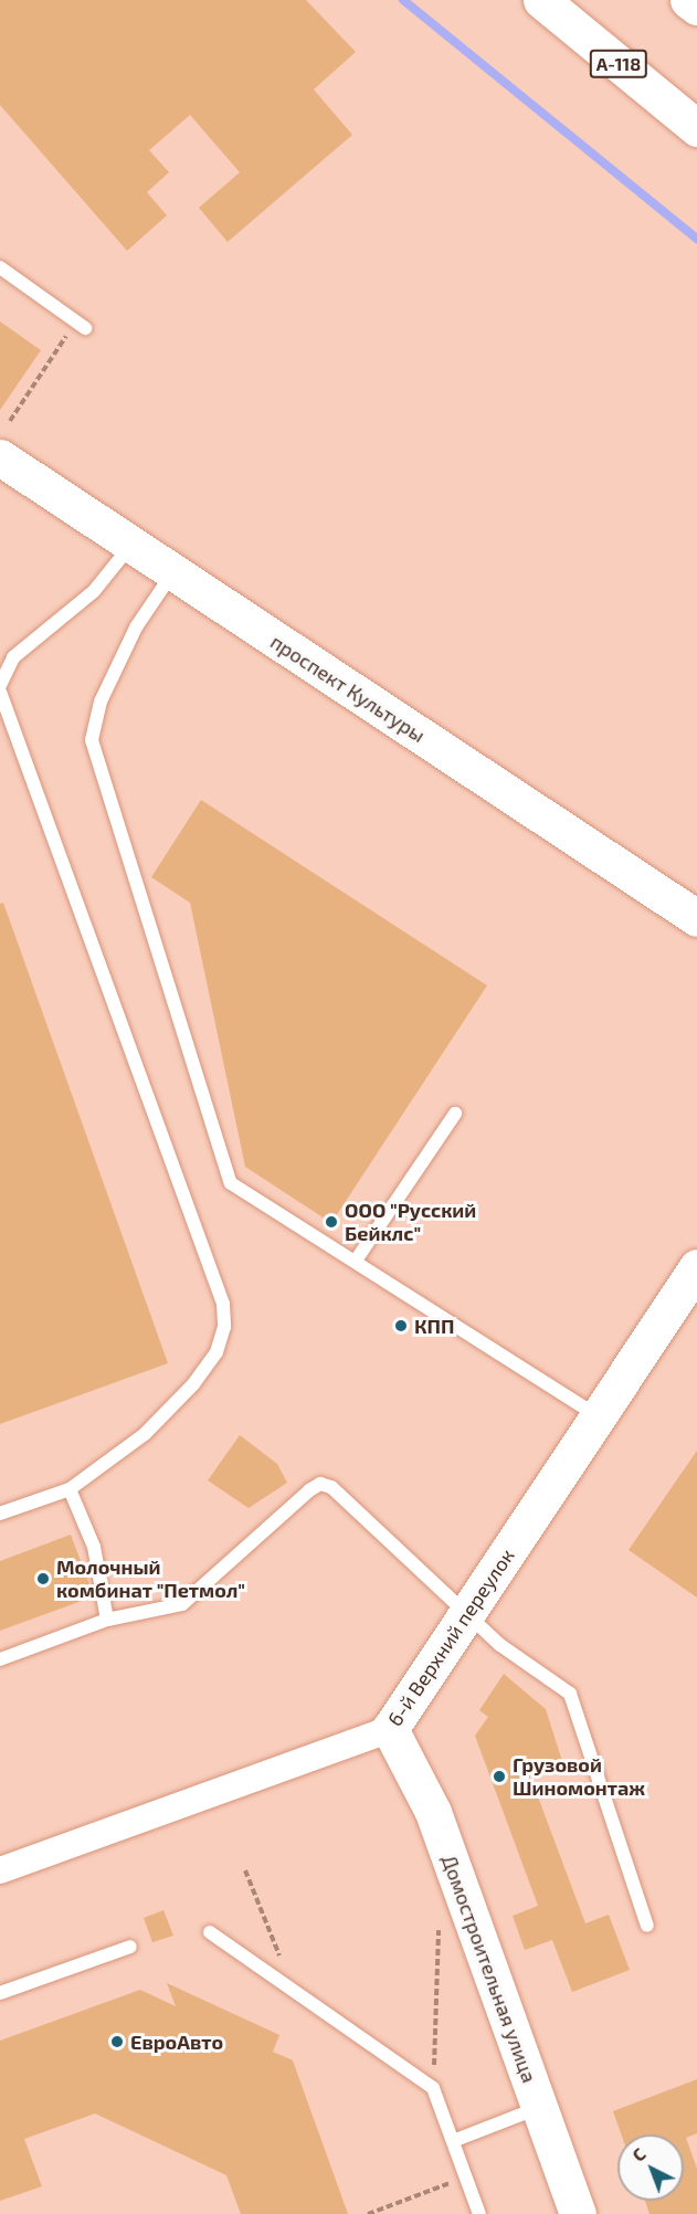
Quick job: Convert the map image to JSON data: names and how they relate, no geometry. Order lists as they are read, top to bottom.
{
  "streets": {
    "main road": [
      "А-118",
      "проспект Культуры",
      "6-й Верхний переулок",
      "Домостроительная улица"
    ]
  },
  "crossings": [
    ["6-й Верхний переулок", "Домостроительная улица"]
  ],
  "places": [
    "ООО \"Русский Бейклс\"",
    "КПП",
    "Молочный комбинат \"Петмол\"",
    "Грузовой Шиномонтаж",
    "ЕвроАвто"
  ],
  "north": "top left"
}
